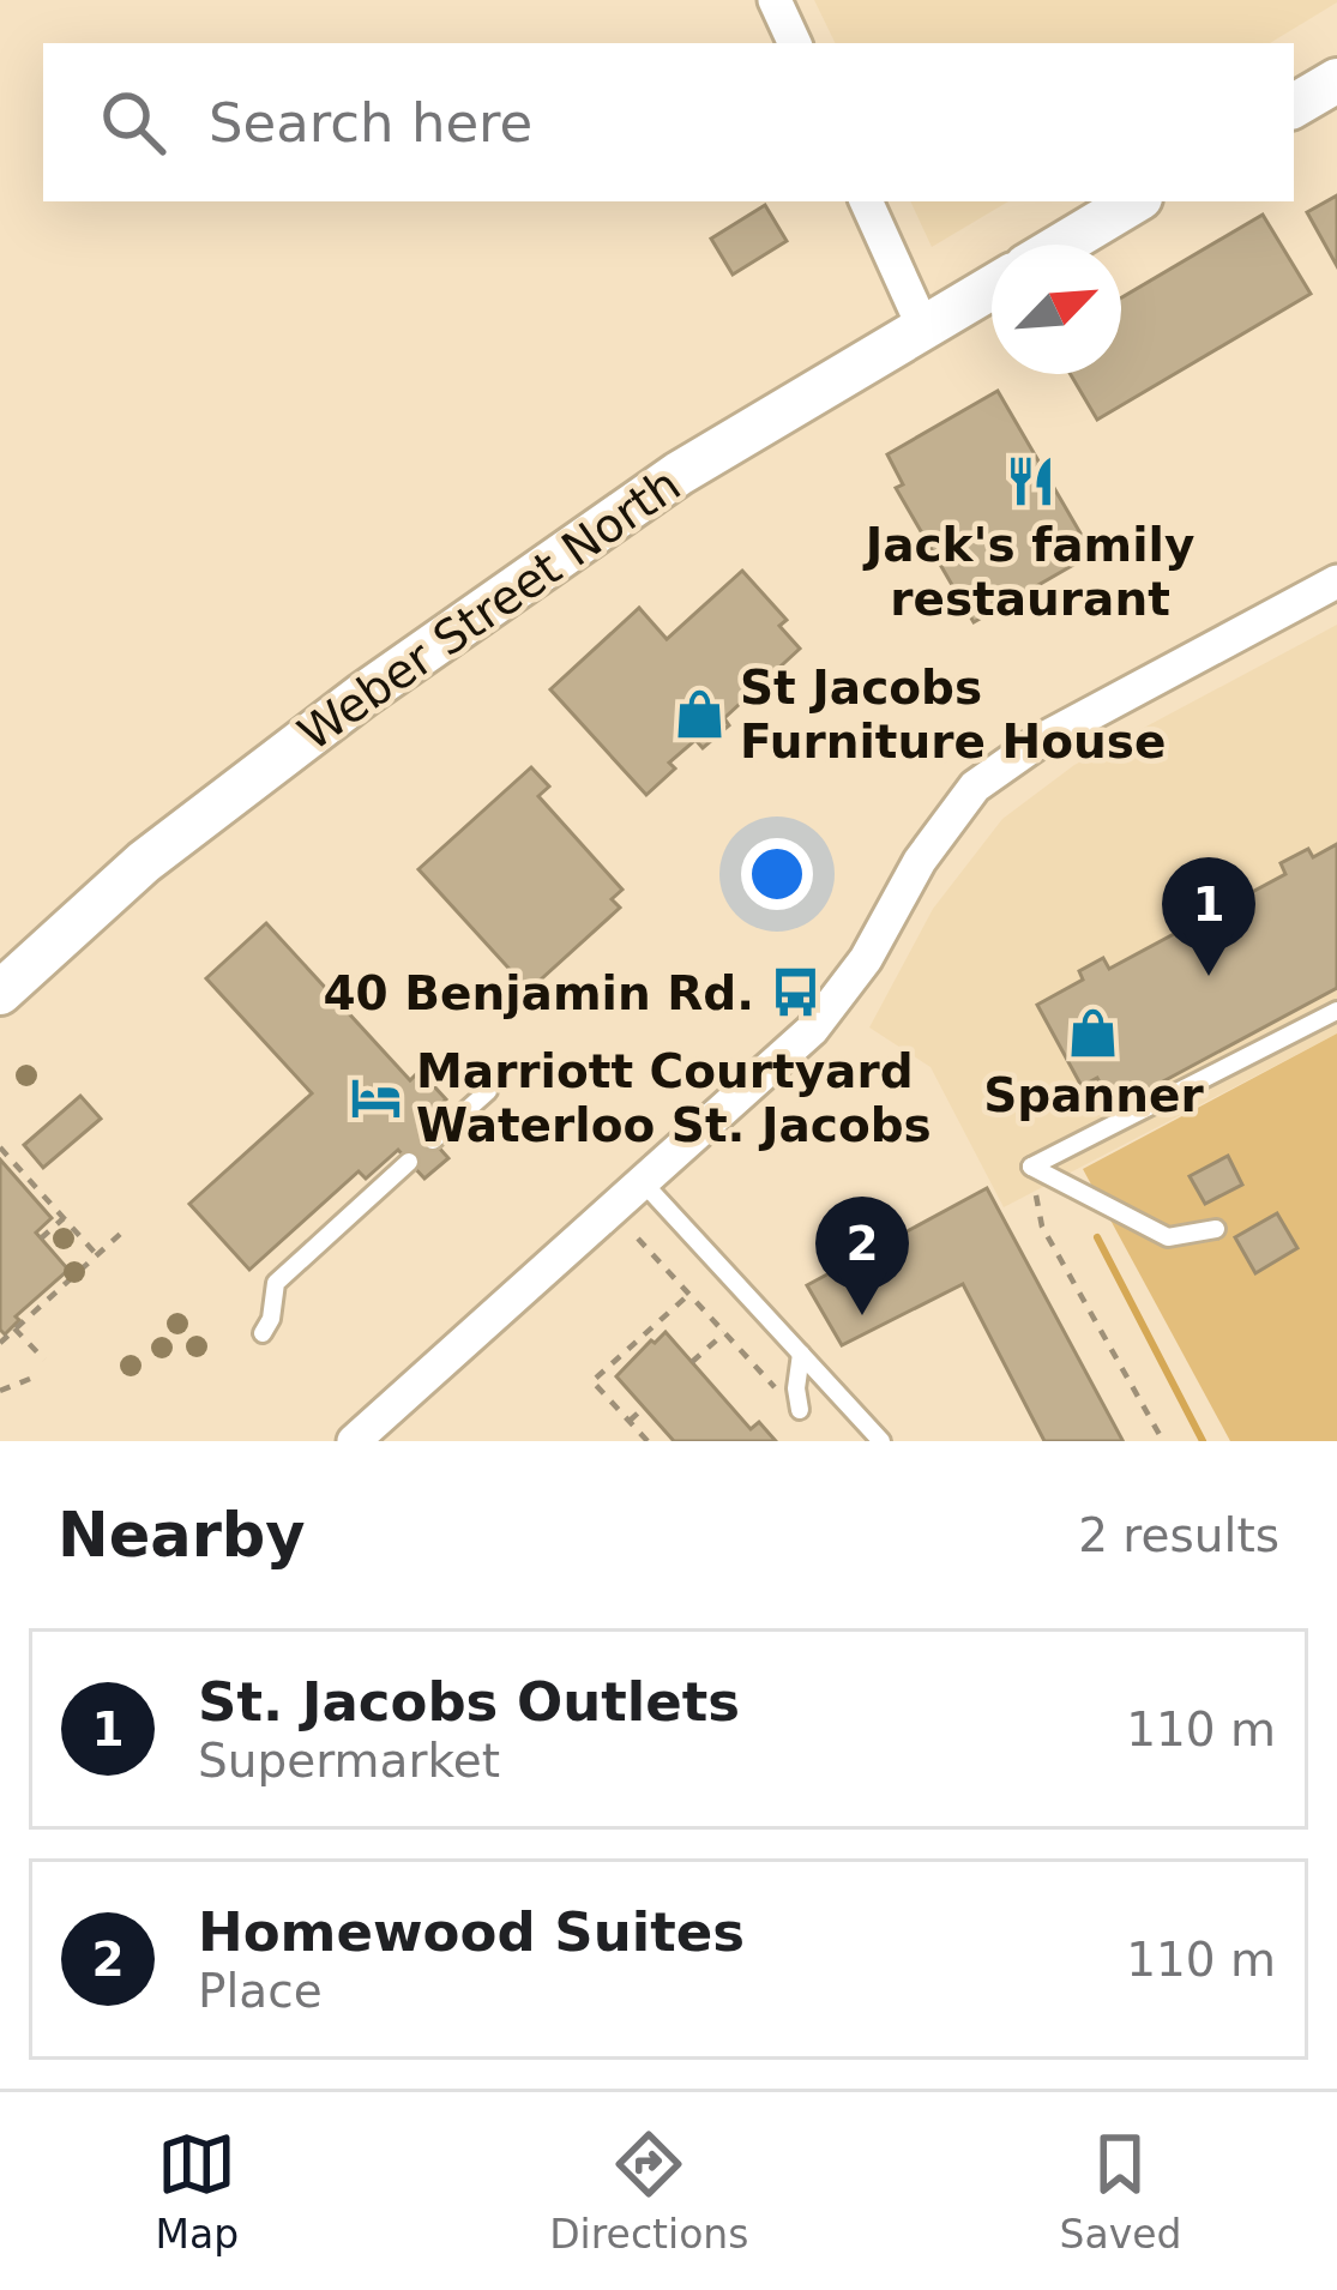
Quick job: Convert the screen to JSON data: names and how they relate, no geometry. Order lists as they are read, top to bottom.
{
  "streets": {
    "main road": ["Weber Street North"]
  },
  "places": {
    "restaurant": ["Jack's family restaurant"],
    "shop": ["St Jacobs Furniture House", "Spanner"],
    "bus stop": ["40 Benjamin Rd."],
    "hotel": ["Marriott Courtyard Waterloo St. Jacobs"]
  },
  "north": "top right",
  "page": {
    "search": "Search here",
    "pins": ["1", "2"],
    "heading": ["Nearby", "2 results"],
    "list": [
      {
        "mark": "1",
        "name": "St. Jacobs Outlets",
        "note": "Supermarket",
        "value": "110 m"
      },
      {
        "mark": "2",
        "name": "Homewood Suites",
        "note": "Place",
        "value": "110 m"
      }
    ],
    "nav": ["Map", "Directions", "Saved"]
  }
}
